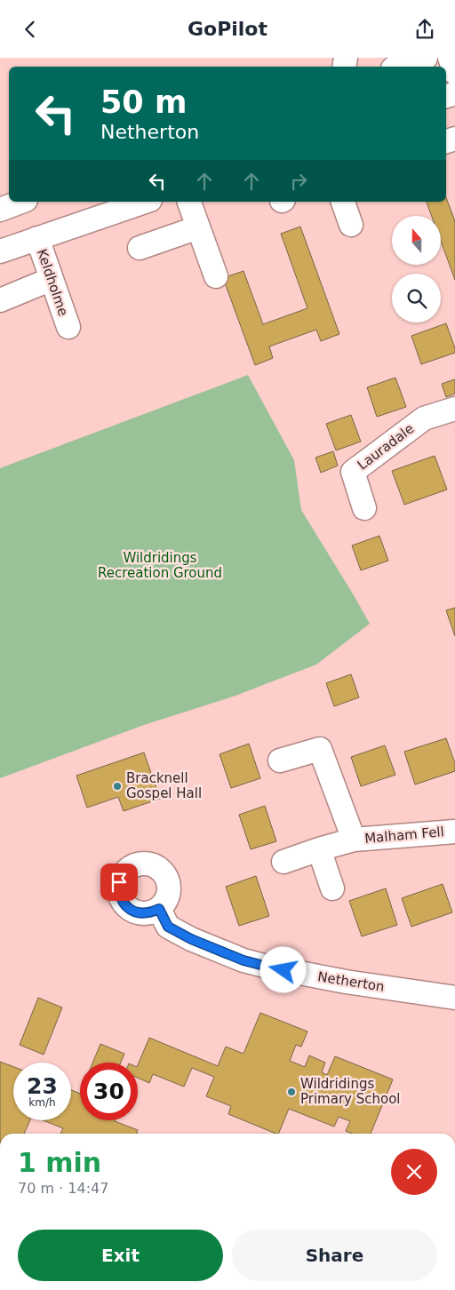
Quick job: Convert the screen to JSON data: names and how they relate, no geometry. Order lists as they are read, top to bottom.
{
  "streets": {
    "street": [
      "Keldholme",
      "Lauradale",
      "Malham Fell",
      "Netherton"
    ]
  },
  "parks": ["Wildridings Recreation Ground"],
  "places": ["Bracknell Gospel Hall", "Wildridings Primary School"],
  "north": "top",
  "page": {
    "header": "GoPilot",
    "turn": ["50 m", "Netherton"],
    "speed": "23 km/h",
    "limit": "30",
    "heading": ["1 min", "70 m · 14:47"],
    "buttons": ["Exit", "Share"]
  }
}
